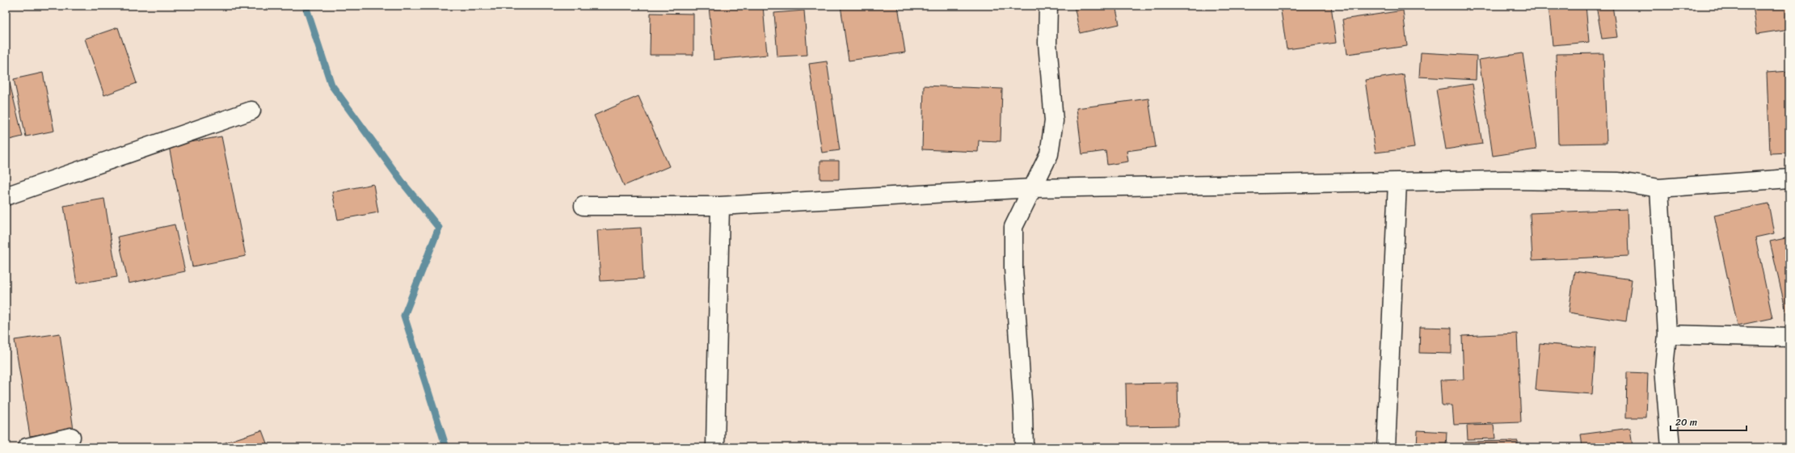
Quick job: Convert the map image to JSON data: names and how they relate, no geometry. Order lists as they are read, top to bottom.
{
  "scale_bar": "20 m"
}
